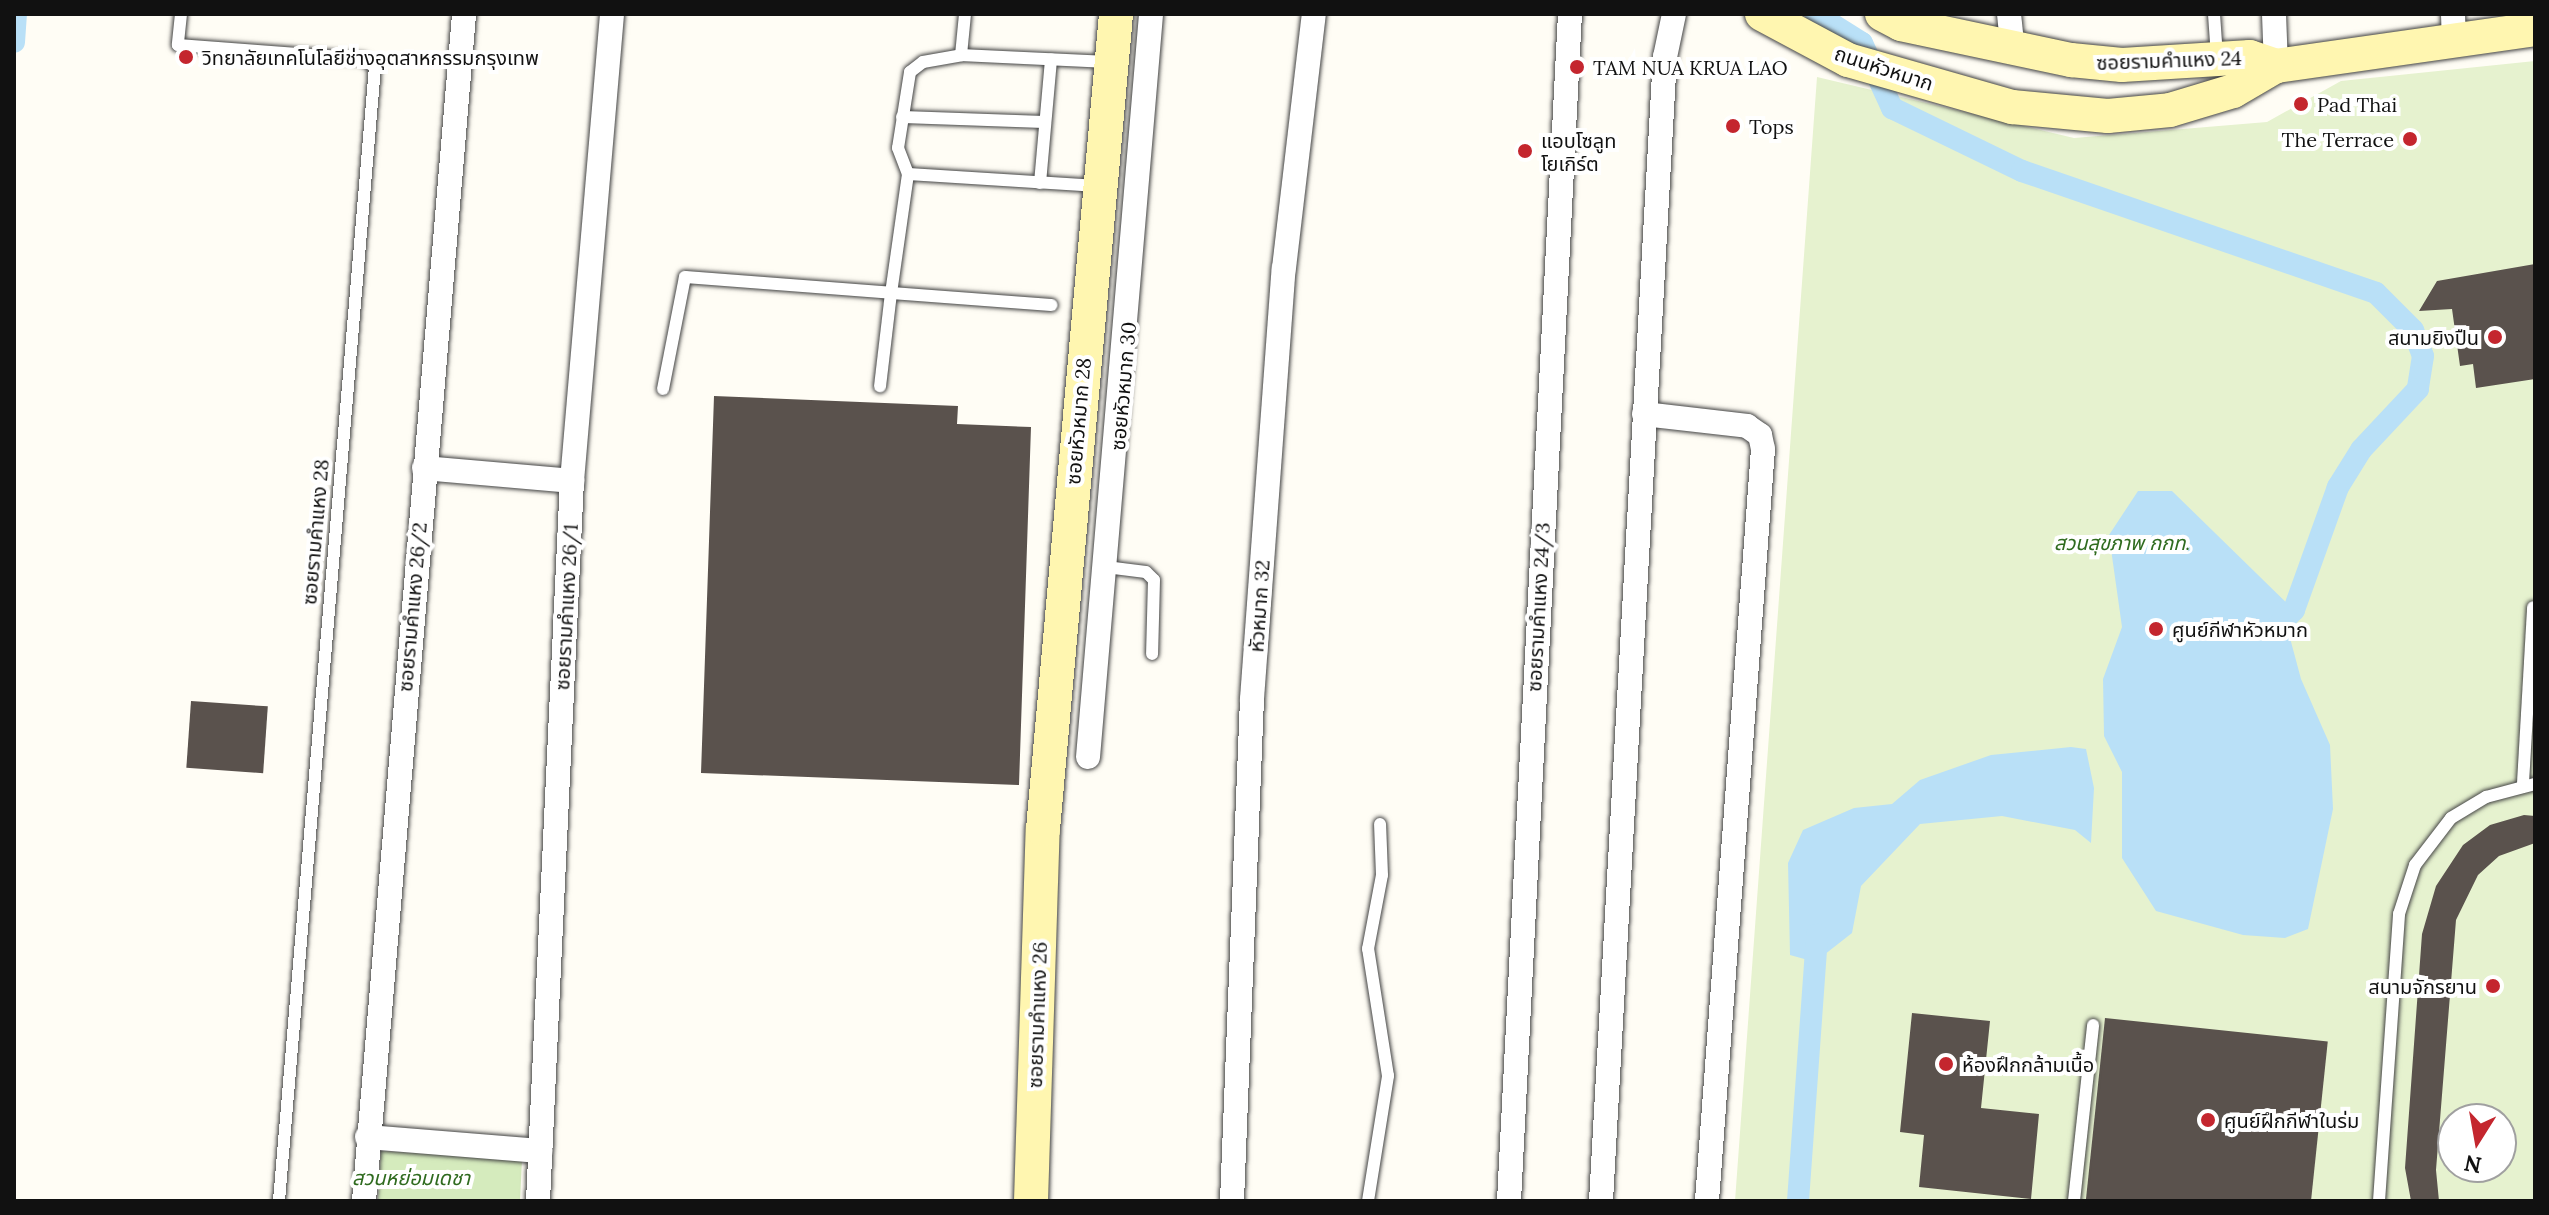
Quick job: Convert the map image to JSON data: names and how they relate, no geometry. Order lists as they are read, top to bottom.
{
  "streets": {
    "main road": [
      "ซอยรามคำแหง 24",
      "ถนนหัวหมาก",
      "ซอยหัวหมาก 28",
      "ซอยรามคำแหง 26"
    ],
    "street": [
      "ซอยหัวหมาก 30",
      "หัวหมาก 32",
      "ซอยรามคำแหง 26/2",
      "ซอยรามคำแหง 26/1",
      "ซอยรามคำแหง 24/3"
    ],
    "lane": ["ซอยรามคำแหง 28"]
  },
  "crossings": [
    ["ซอยรามคำแหง 24", "ถนนหัวหมาก"],
    ["ซอยหัวหมาก 28", "ซอยรามคำแหง 26"]
  ],
  "parks": ["สวนสุขภาพ กกท.", "สวนหย่อมเดชา"],
  "places": [
    "วิทยาลัยเทคโนโลยีช่างอุตสาหกรรมกรุงเทพ",
    "TAM NUA KRUA LAO",
    "Pad Thai",
    "Tops",
    "The Terrace",
    "แอบโซลูท โยเกิร์ต",
    "สนามยิงปืน",
    "ศูนย์กีฬาหัวหมาก",
    "สนามจักรยาน",
    "ห้องฝึกกล้ามเนื้อ",
    "ศูนย์ฝึกกีฬาในร่ม"
  ],
  "north": "bottom"
}
